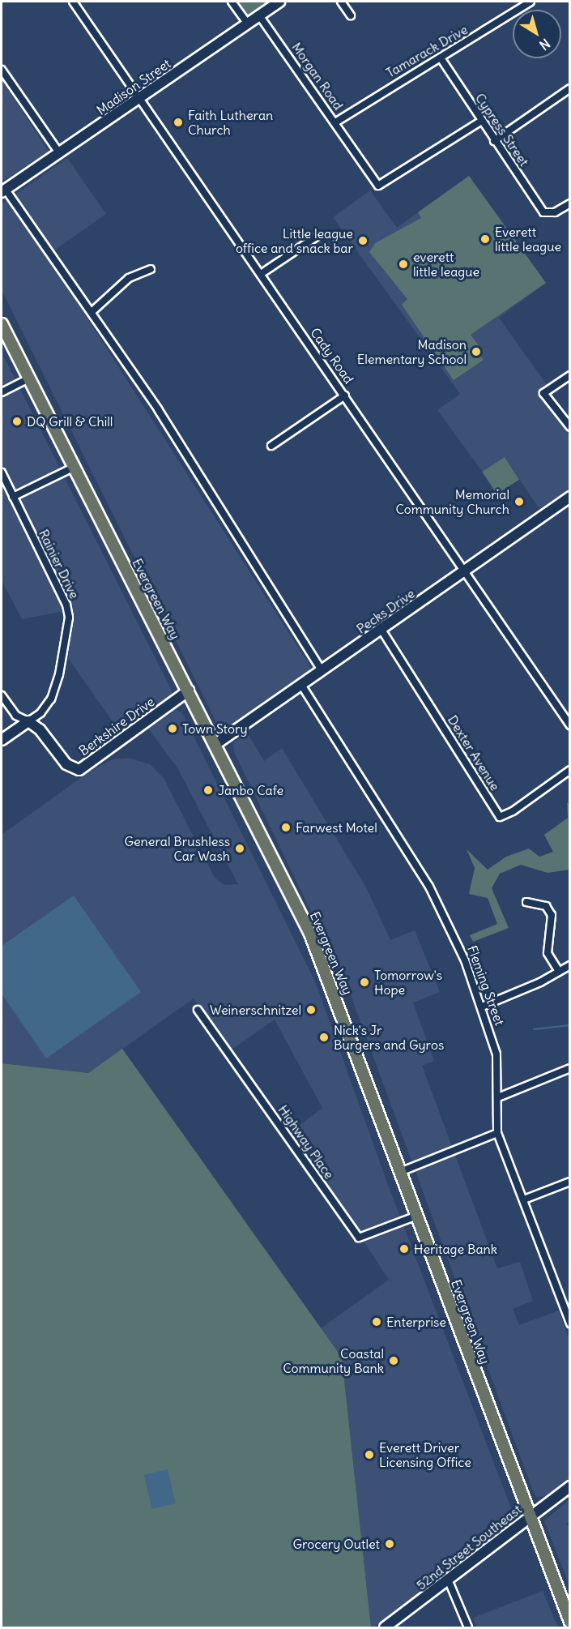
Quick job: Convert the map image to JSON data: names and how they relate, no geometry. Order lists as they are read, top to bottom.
{
  "streets": {
    "main road": ["Evergreen Way"],
    "street": [
      "Tamarack Drive",
      "Morgan Road",
      "Madison Street",
      "Cypress Street",
      "Cady Road",
      "Rainier Drive",
      "Pecks Drive",
      "Berkshire Drive",
      "Dexter Avenue",
      "Fleming Street",
      "Highway Place",
      "52nd Street Southeast"
    ]
  },
  "crossings": [
    ["Tamarack Drive", "Morgan Road"],
    ["Tamarack Drive", "Cypress Street"],
    ["Morgan Road", "Madison Street"],
    ["Morgan Road", "Cypress Street"],
    ["Madison Street", "Cady Road"],
    ["Cady Road", "Pecks Drive"],
    ["Rainier Drive", "Berkshire Drive"],
    ["Evergreen Way", "Pecks Drive"],
    ["Evergreen Way", "Berkshire Drive"],
    ["Evergreen Way", "Highway Place"],
    ["Evergreen Way", "52nd Street Southeast"],
    ["Pecks Drive", "Dexter Avenue"],
    ["Pecks Drive", "Fleming Street"]
  ],
  "places": [
    "Faith Lutheran Church",
    "Everett little league",
    "Little league office and snack bar",
    "everett little league",
    "Madison Elementary School",
    "DQ Grill & Chill",
    "Memorial Community Church",
    "Town Story",
    "Janbo Cafe",
    "Farwest Motel",
    "General Brushless Car Wash",
    "Tomorrow's Hope",
    "Weinerschnitzel",
    "Nick's Jr Burgers and Gyros",
    "Heritage Bank",
    "Enterprise",
    "Coastal Community Bank",
    "Everett Driver Licensing Office",
    "Grocery Outlet"
  ],
  "north": "bottom right"
}
